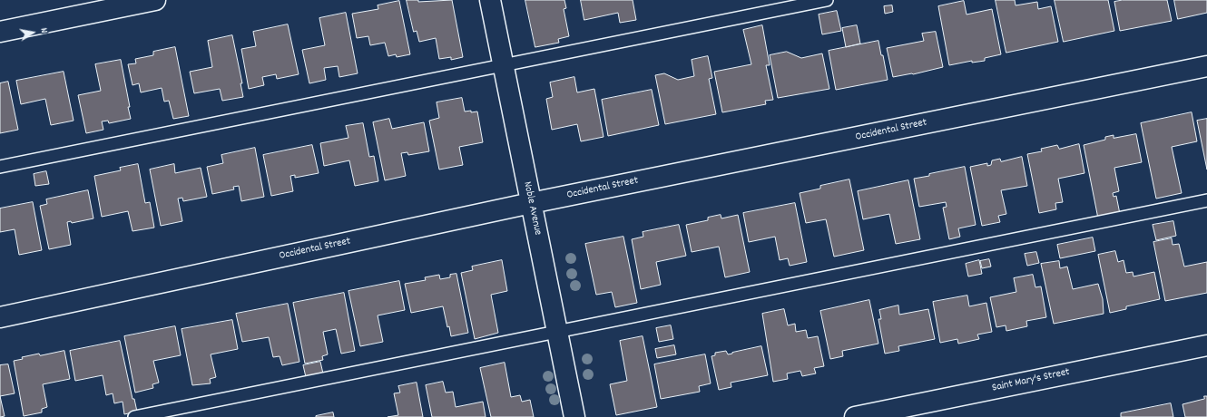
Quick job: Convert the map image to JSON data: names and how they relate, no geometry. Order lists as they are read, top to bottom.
{
  "streets": {
    "street": ["Occidental Street", "Noble Avenue", "Saint Mary's Street"]
  },
  "crossings": [
    ["Occidental Street", "Noble Avenue"]
  ],
  "north": "right"
}
